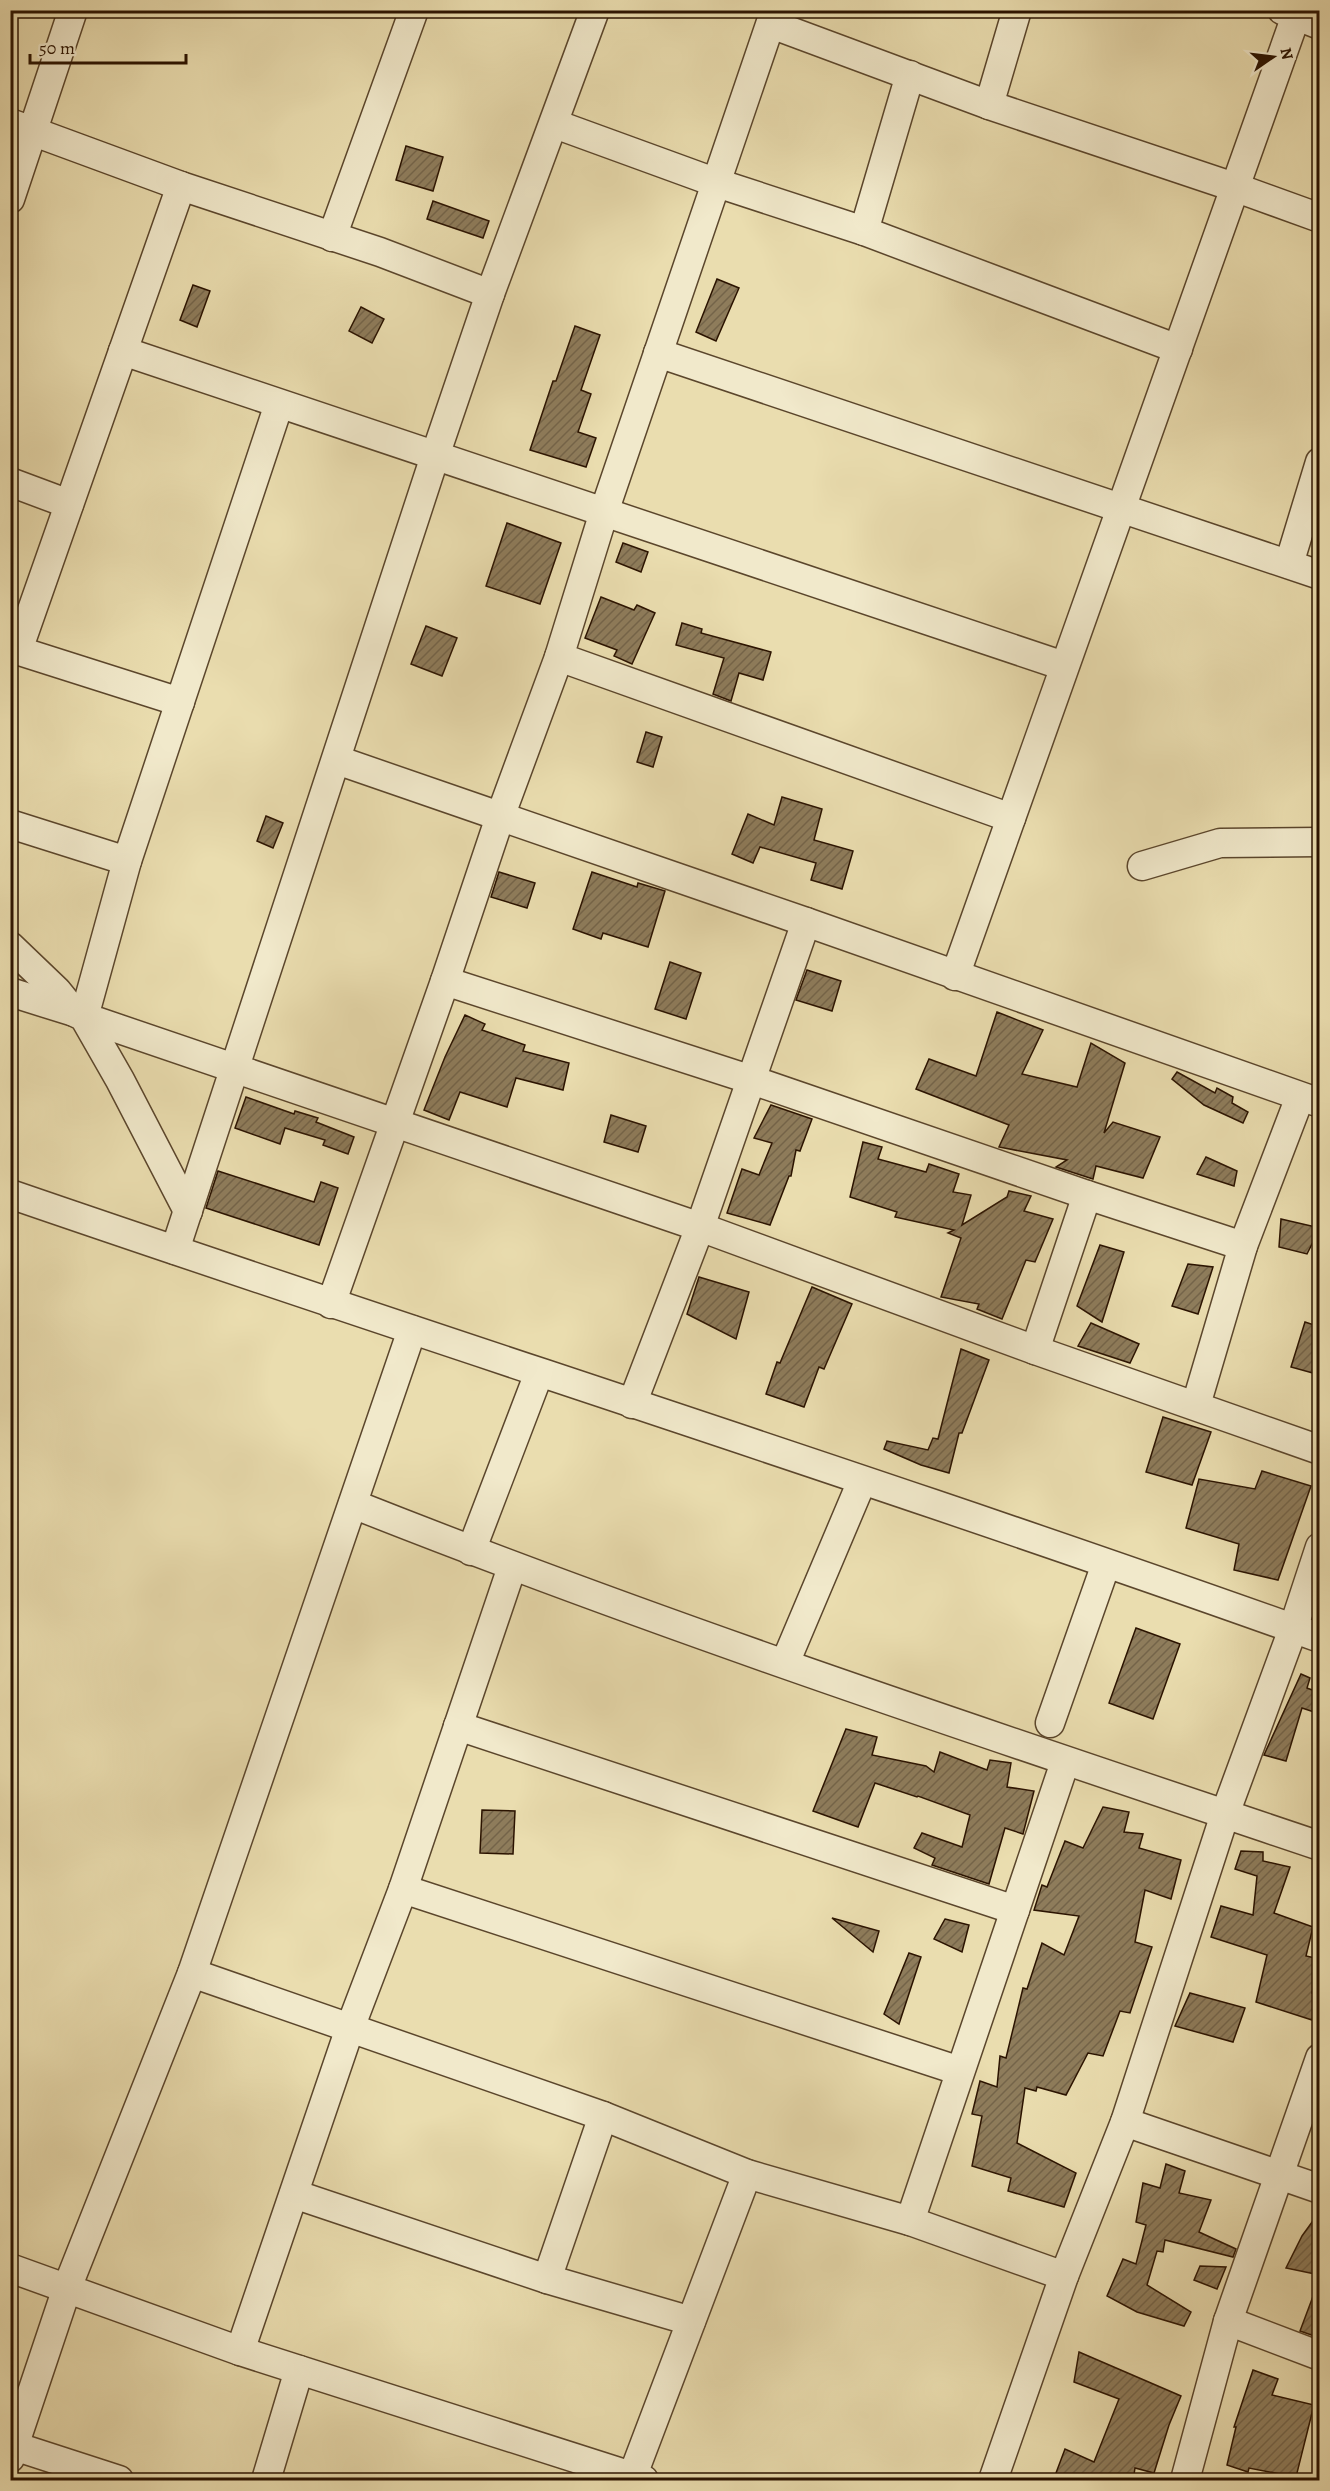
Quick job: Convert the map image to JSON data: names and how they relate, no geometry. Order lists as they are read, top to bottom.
{
  "scale_bar": "50 m",
  "north": "right"
}
